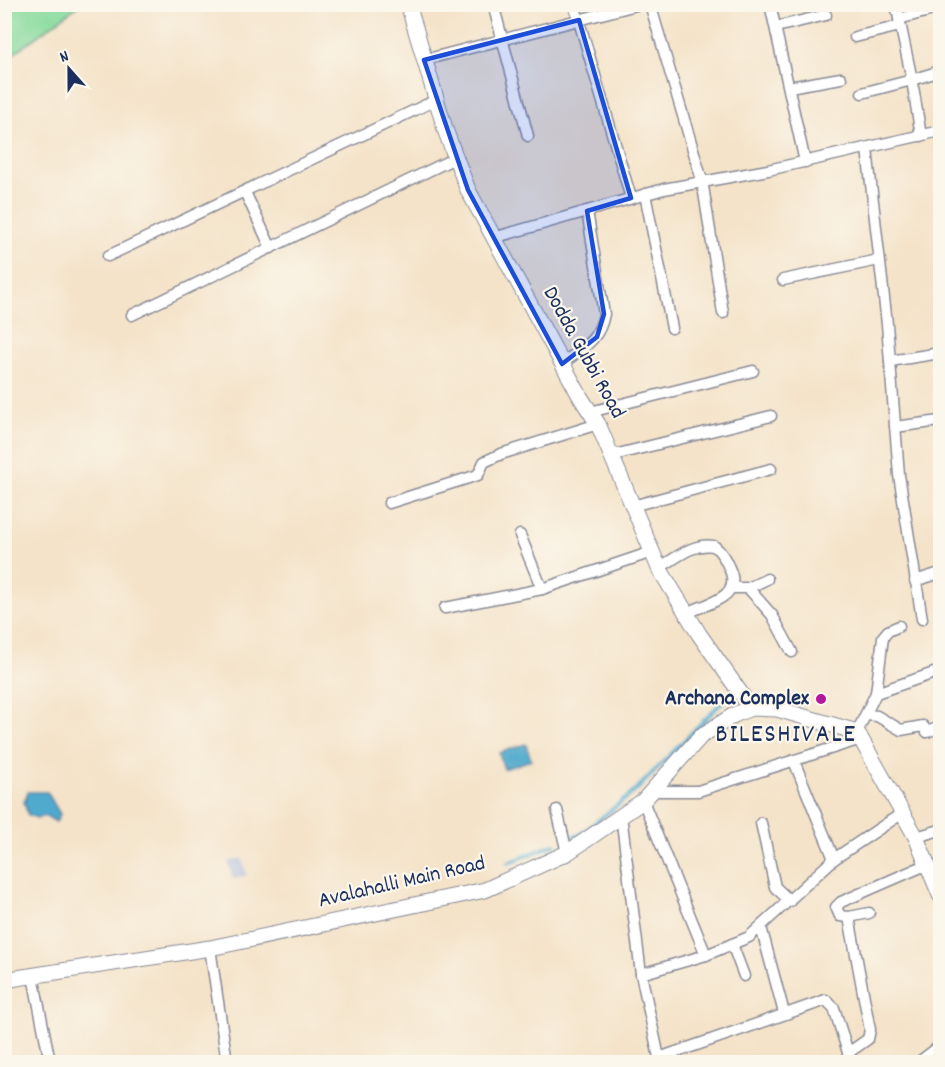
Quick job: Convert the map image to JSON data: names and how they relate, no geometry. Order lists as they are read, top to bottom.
{
  "streets": {
    "main road": ["Dodda Gubbi Road", "Avalahalli Main Road"]
  },
  "crossings": [
    ["Dodda Gubbi Road", "Avalahalli Main Road"]
  ],
  "districts": ["BILESHIVALE"],
  "places": ["Archana Complex"],
  "north": "top"
}
